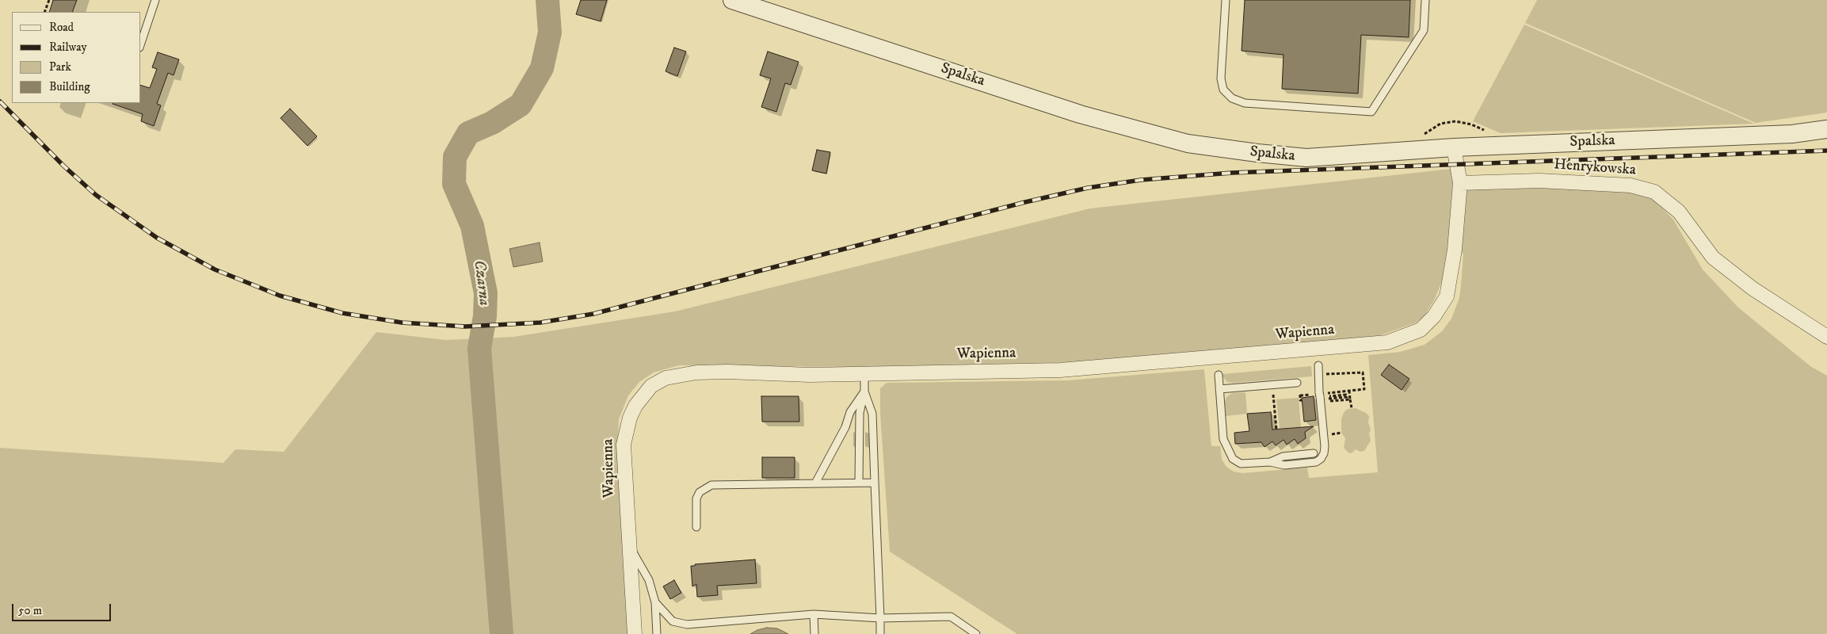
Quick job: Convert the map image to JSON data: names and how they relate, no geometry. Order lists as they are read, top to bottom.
{
  "streets": {
    "street": ["Spalska", "Henrykowska", "Wapienna"]
  },
  "crossings": [
    ["Henrykowska", "Wapienna"]
  ],
  "water": ["Czarna"],
  "legend": [
    "Road",
    "Railway",
    "Park",
    "Building"
  ],
  "scale_bar": "50 m"
}
